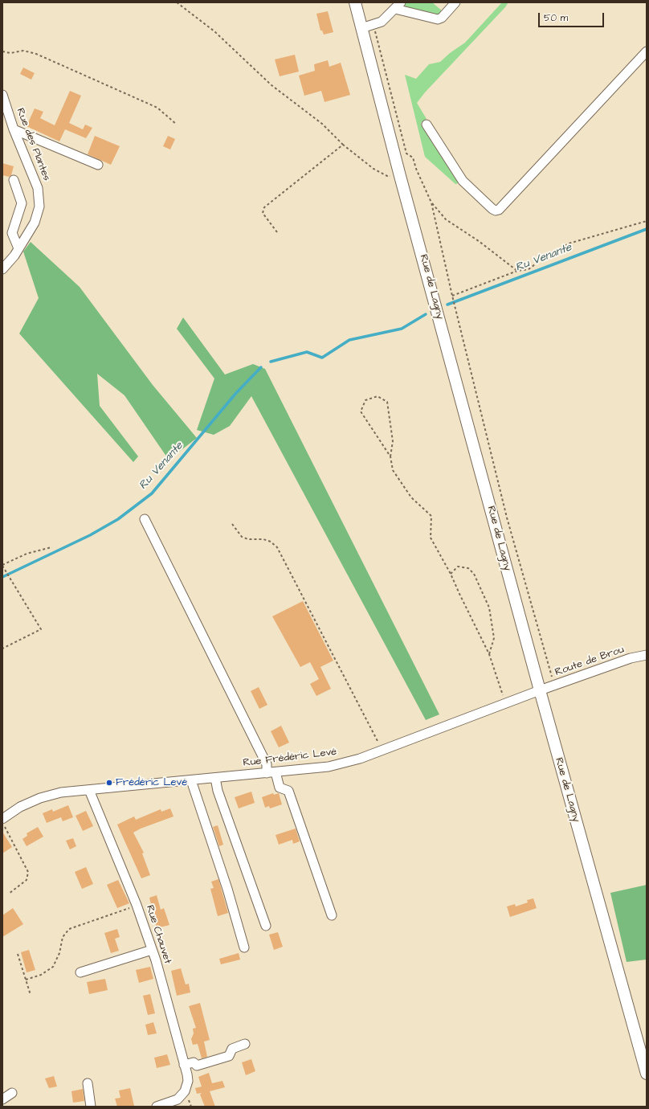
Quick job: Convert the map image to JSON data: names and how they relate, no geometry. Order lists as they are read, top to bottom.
{
  "streets": {
    "main road": ["Rue de Lagny"],
    "street": [
      "Rue des Plantes",
      "Route de Brou",
      "Rue Frédéric Levé",
      "Rue Chauvet"
    ]
  },
  "crossings": [
    ["Rue de Lagny", "Route de Brou"],
    ["Rue de Lagny", "Rue Frédéric Levé"],
    ["Route de Brou", "Rue Frédéric Levé"],
    ["Rue Frédéric Levé", "Rue Chauvet"]
  ],
  "water": ["Ru Venante"],
  "places": ["Frédéric Levé"],
  "scale_bar": "50 m"
}
